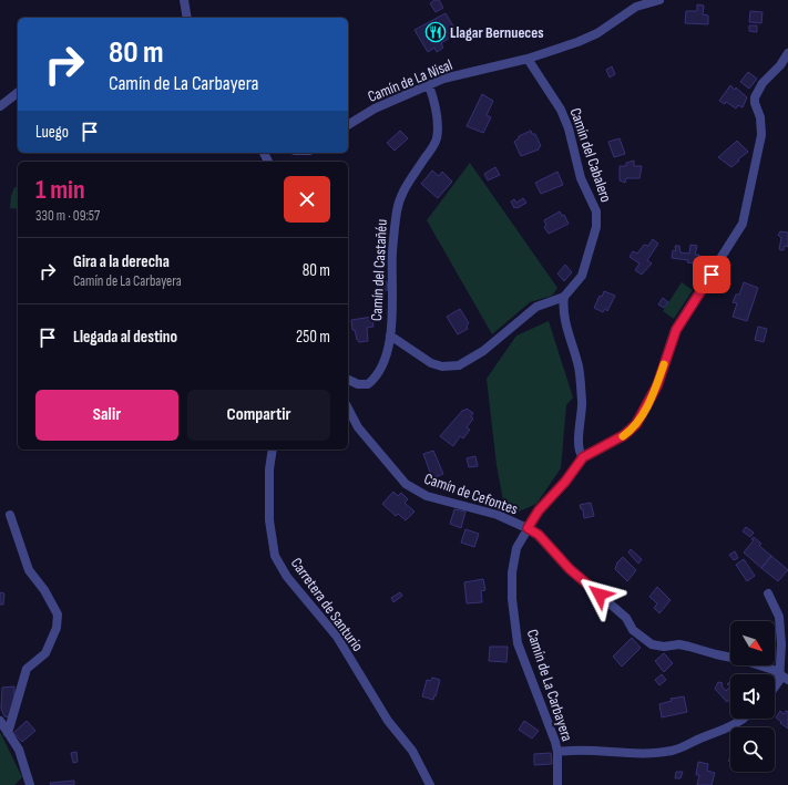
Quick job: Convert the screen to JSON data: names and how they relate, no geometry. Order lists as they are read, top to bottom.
{
  "streets": {
    "street": [
      "Camín de La Nisal",
      "Camín del Cabalero",
      "Camín del Castañéu",
      "Camín de Cefontes",
      "Carretera de Santurio",
      "Camín de La Carbayera"
    ]
  },
  "crossings": [
    ["Camín de La Nisal", "Camín del Cabalero"],
    ["Camín de La Nisal", "Camín del Castañéu"],
    ["Camín de Cefontes", "Camín de La Carbayera"]
  ],
  "places": {
    "restaurant": ["Llagar Bernueces"]
  },
  "north": "bottom right",
  "page": {
    "turn": ["80 m", "Camín de La Carbayera"],
    "then": "Luego",
    "heading": ["1 min", "330 m · 09:57"],
    "list": [
      {
        "name": "Gira a la derecha",
        "note": "Camín de La Carbayera",
        "value": "80 m"
      },
      {
        "name": "Llegada al destino",
        "value": "250 m"
      }
    ],
    "buttons": ["Salir", "Compartir"]
  }
}
